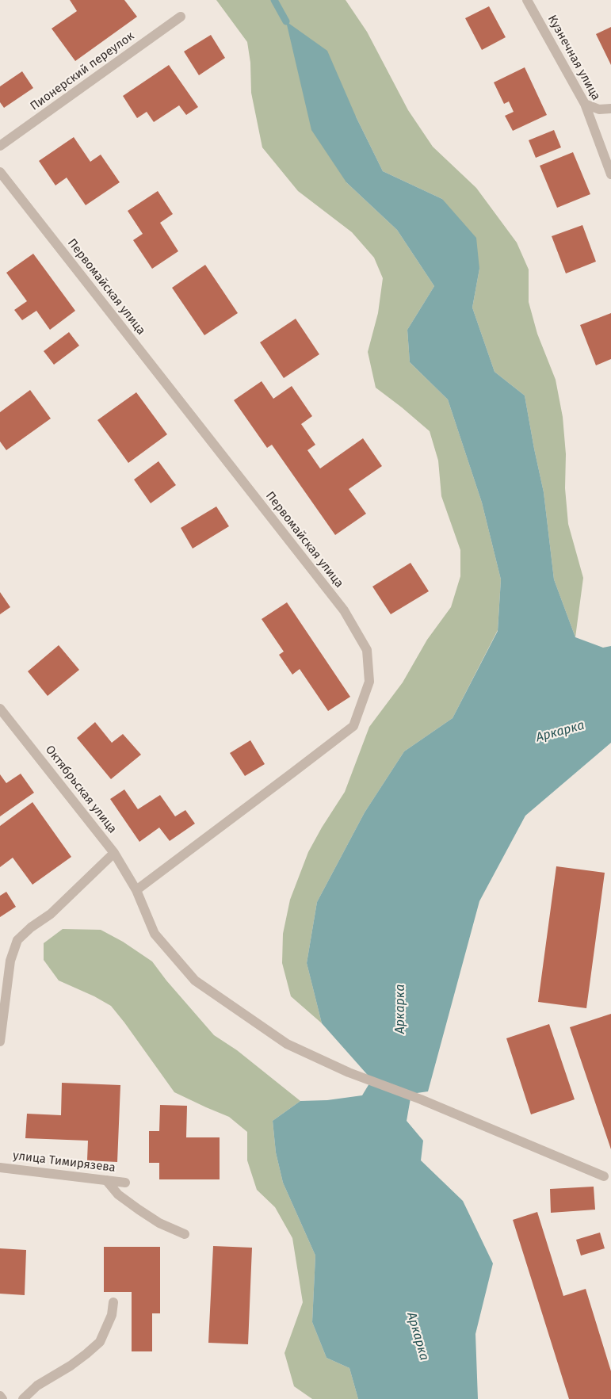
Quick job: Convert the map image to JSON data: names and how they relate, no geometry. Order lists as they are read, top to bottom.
{
  "streets": {
    "street": [
      "Кузнечная улица",
      "Пионерский переулок",
      "Первомайская улица",
      "Октябрьская улица",
      "улица Тимирязева"
    ]
  },
  "crossings": [
    ["Первомайская улица", "Октябрьская улица"]
  ],
  "water": ["Аркарка"]
}
